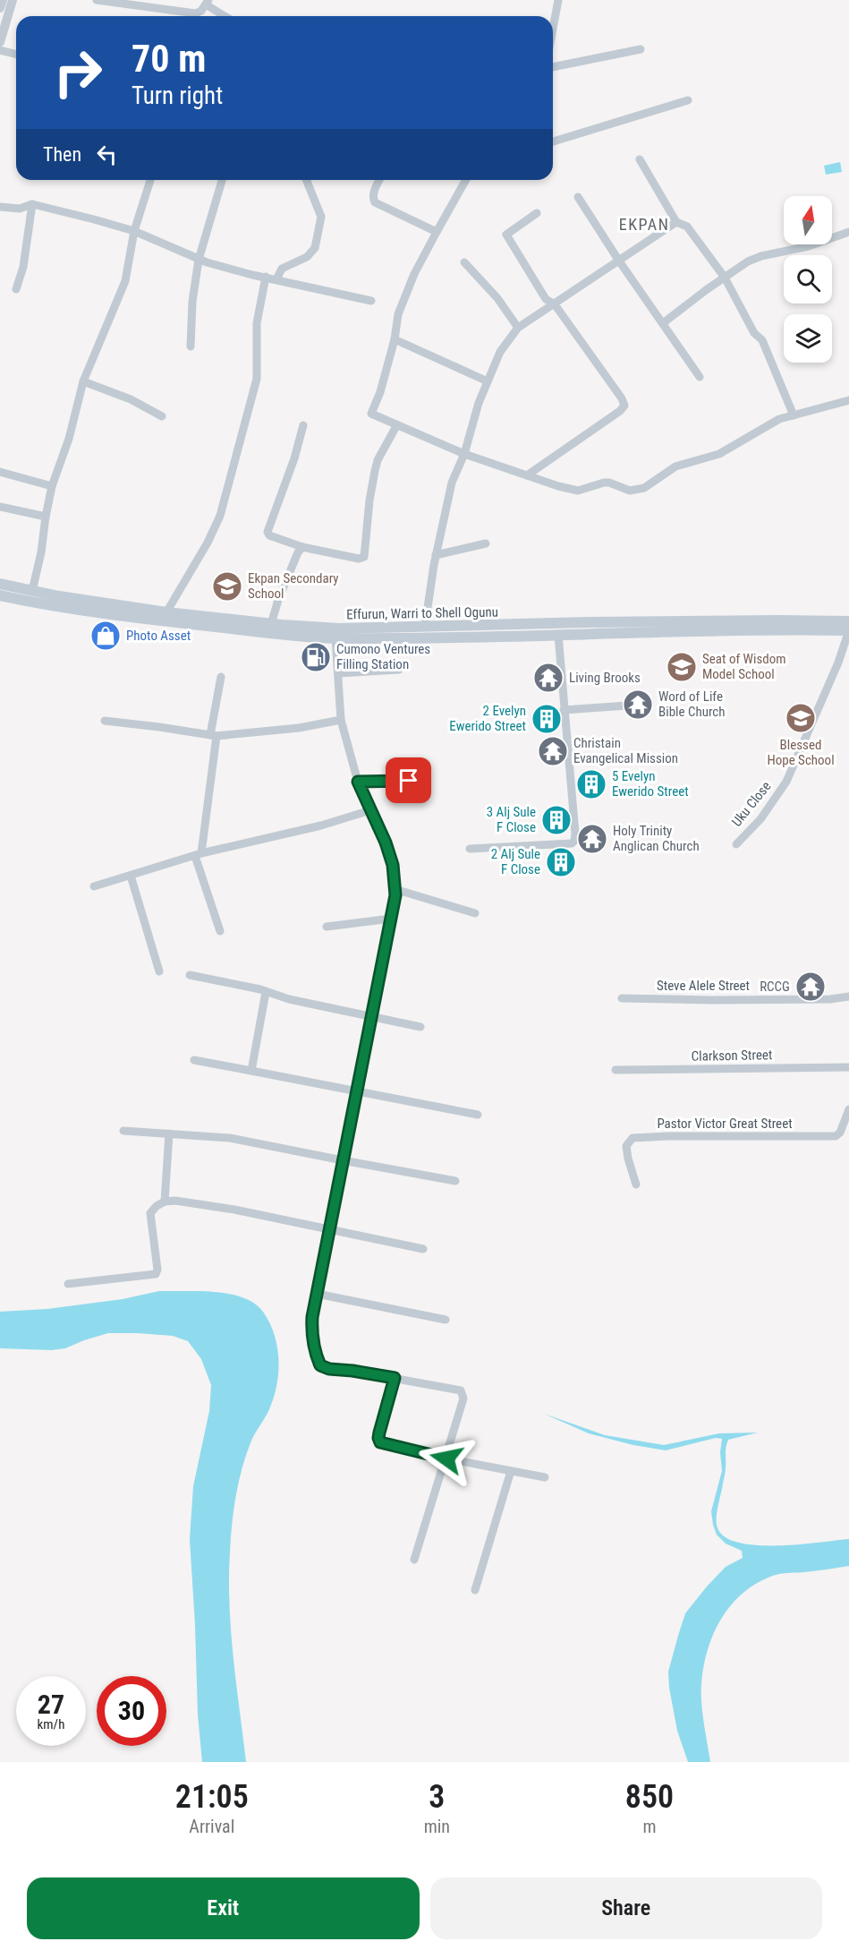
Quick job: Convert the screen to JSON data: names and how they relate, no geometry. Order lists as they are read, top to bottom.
{
  "streets": {
    "main road": ["Effurun, Warri to Shell Ogunu"],
    "street": [
      "Uku Close",
      "Steve Alele Street",
      "Clarkson Street",
      "Pastor Victor Great Street"
    ]
  },
  "crossings": [
    ["Effurun, Warri to Shell Ogunu", "Uku Close"]
  ],
  "districts": ["EKPAN"],
  "places": {
    "school or university": ["Ekpan Secondary School", "Seat of Wisdom Model School", "Blessed Hope School"],
    "shop": ["Photo Asset"],
    "fuel station": ["Cumono Ventures Filling Station"],
    "temple": [
      "Living Brooks",
      "Word of Life Bible Church",
      "Christain Evangelical Mission",
      "Holy Trinity Anglican Church",
      "RCCG"
    ],
    "building": [
      "2 Evelyn Ewerido Street",
      "5 Evelyn Ewerido Street",
      "3 Alj Sule F Close",
      "2 Alj Sule F Close"
    ]
  },
  "north": "top",
  "page": {
    "turn": ["70 m", "Turn right"],
    "then": "Then",
    "speed": "27 km/h",
    "limit": "30",
    "eta": [
      "21:05",
      "Arrival",
      "3",
      "min",
      "850",
      "m"
    ],
    "buttons": ["Exit", "Share"]
  }
}
